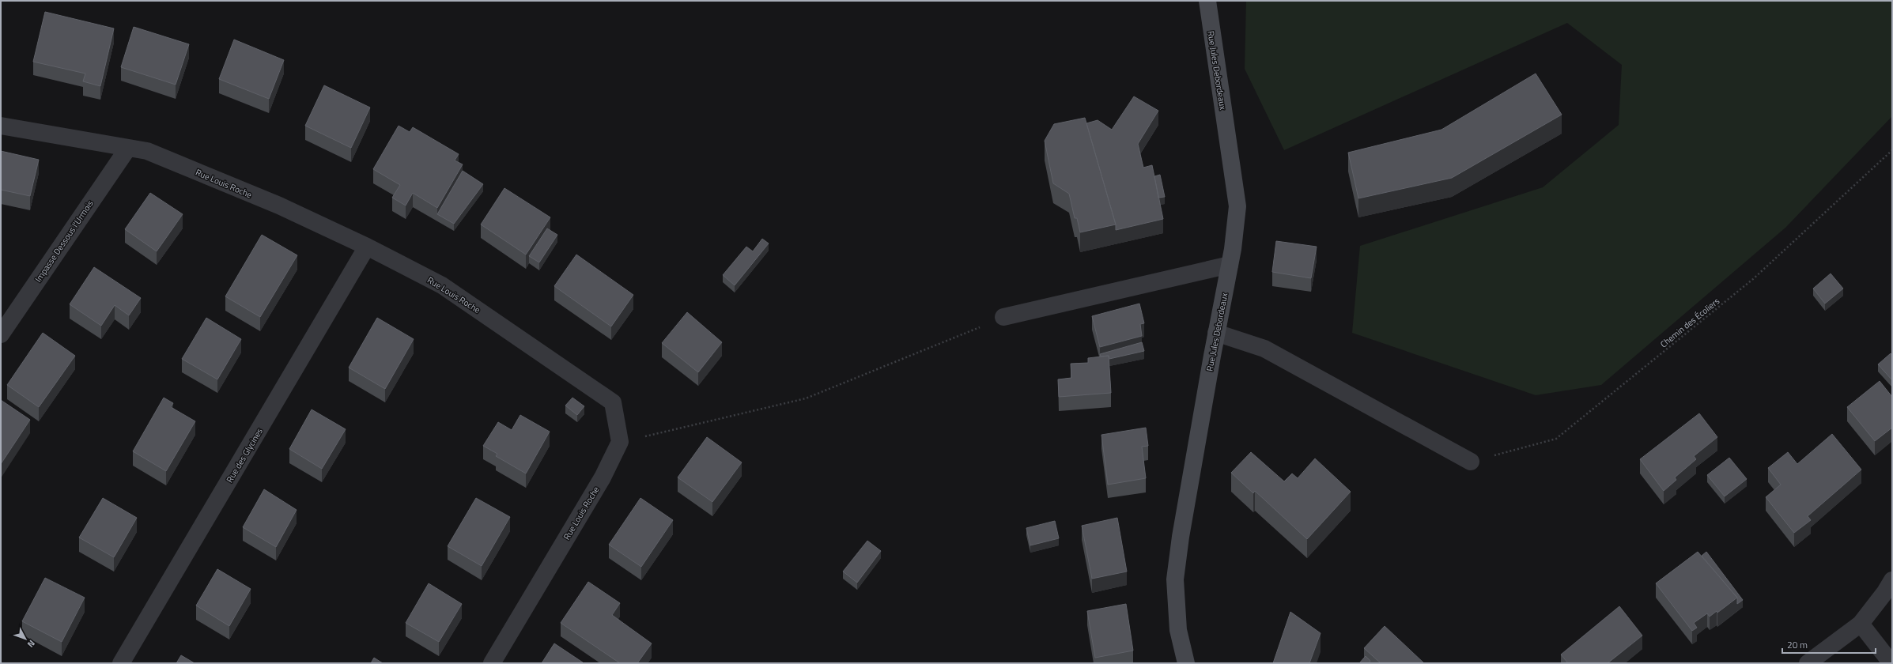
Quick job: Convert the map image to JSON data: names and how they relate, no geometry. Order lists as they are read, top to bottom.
{
  "streets": {
    "street": [
      "Rue Jules Debordeaux",
      "Rue Louis Roche",
      "Impasse Dessous l'Urmois",
      "Rue des Glycines"
    ],
    "path": ["Chemin des Écoliers"]
  },
  "crossings": [
    ["Rue Louis Roche", "Impasse Dessous l'Urmois"],
    ["Rue Louis Roche", "Rue des Glycines"]
  ],
  "scale_bar": "20 m",
  "north": "bottom right"
}
